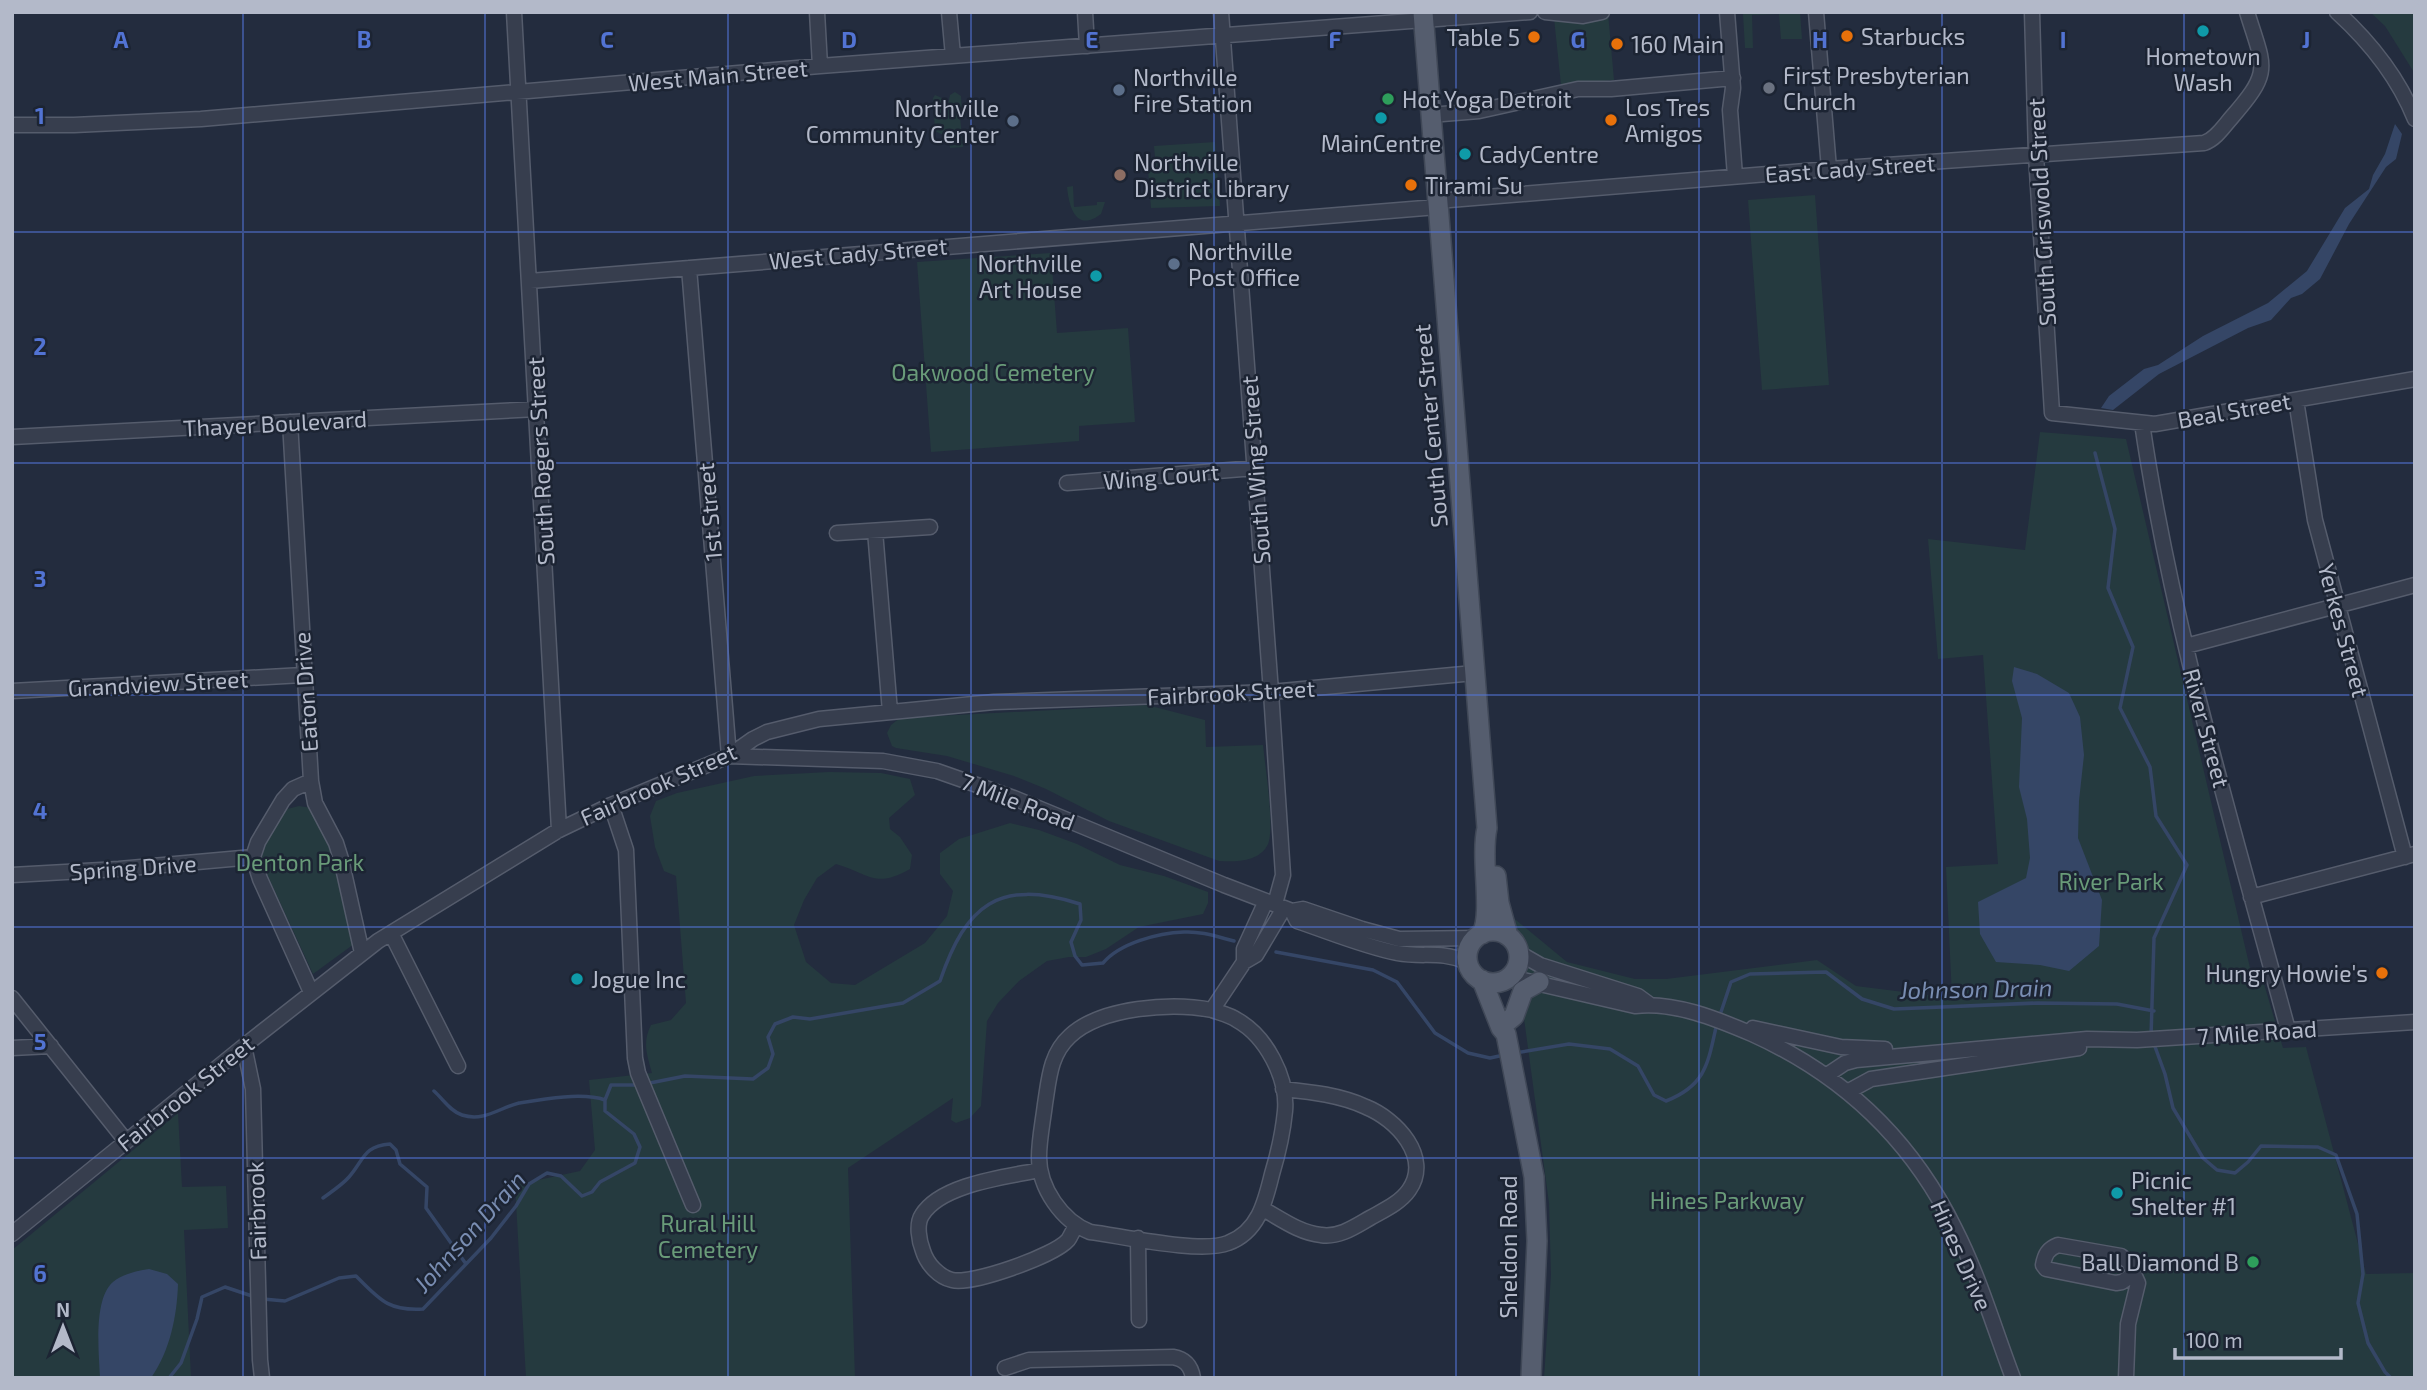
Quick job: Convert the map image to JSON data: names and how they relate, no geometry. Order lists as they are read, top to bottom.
{
  "streets": {
    "main road": ["South Center Street", "Sheldon Road"],
    "street": [
      "West Main Street",
      "East Cady Street",
      "South Griswold Street",
      "West Cady Street",
      "Beal Street",
      "Thayer Boulevard",
      "South Rogers Street",
      "South Wing Street",
      "Wing Court",
      "1st Street",
      "Yerkes Street",
      "Grandview Street",
      "Eaton Drive",
      "Fairbrook Street",
      "River Street",
      "7 Mile Road",
      "Spring Drive",
      "Fairbrook",
      "Hines Drive"
    ]
  },
  "crossings": [
    ["West Main Street", "South Center Street"],
    ["West Main Street", "South Rogers Street"],
    ["West Main Street", "South Wing Street"],
    ["East Cady Street", "South Griswold Street"],
    ["East Cady Street", "West Cady Street"],
    ["East Cady Street", "South Center Street"],
    ["South Griswold Street", "Beal Street"],
    ["West Cady Street", "South Center Street"],
    ["West Cady Street", "South Rogers Street"],
    ["West Cady Street", "South Wing Street"],
    ["West Cady Street", "1st Street"],
    ["Beal Street", "Yerkes Street"],
    ["Beal Street", "River Street"],
    ["Thayer Boulevard", "South Rogers Street"],
    ["Thayer Boulevard", "Eaton Drive"],
    ["South Center Street", "Fairbrook Street"],
    ["South Center Street", "7 Mile Road"],
    ["South Center Street", "Sheldon Road"],
    ["South Rogers Street", "Fairbrook Street"],
    ["South Wing Street", "Wing Court"],
    ["South Wing Street", "Fairbrook Street"],
    ["South Wing Street", "7 Mile Road"],
    ["1st Street", "Fairbrook Street"],
    ["1st Street", "7 Mile Road"],
    ["Grandview Street", "Eaton Drive"],
    ["Eaton Drive", "Fairbrook Street"],
    ["Fairbrook Street", "7 Mile Road"],
    ["Fairbrook Street", "Fairbrook"],
    ["River Street", "7 Mile Road"],
    ["7 Mile Road", "Sheldon Road"],
    ["7 Mile Road", "Hines Drive"]
  ],
  "water": ["Johnson Drain"],
  "parks": [
    "Oakwood Cemetery",
    "Denton Park",
    "River Park",
    "Hines Parkway",
    "Rural Hill Cemetery"
  ],
  "places": [
    "Hometown Wash",
    "Starbucks",
    "Table 5",
    "160 Main",
    "First Presbyterian Church",
    "Northville Fire Station",
    "Hot Yoga Detroit",
    "MainCentre",
    "Los Tres Amigos",
    "Northville Community Center",
    "CadyCentre",
    "Northville District Library",
    "Tirami Su",
    "Northville Post Office",
    "Northville Art House",
    "Hungry Howie's",
    "Jogue Inc",
    "Picnic Shelter #1",
    "Ball Diamond B"
  ],
  "scale_bar": "100 m",
  "north": "top",
  "grid": {
    "columns": [
      "A",
      "B",
      "C",
      "D",
      "E",
      "F",
      "G",
      "H",
      "I",
      "J"
    ],
    "rows": [
      "1",
      "2",
      "3",
      "4",
      "5",
      "6"
    ]
  }
}
